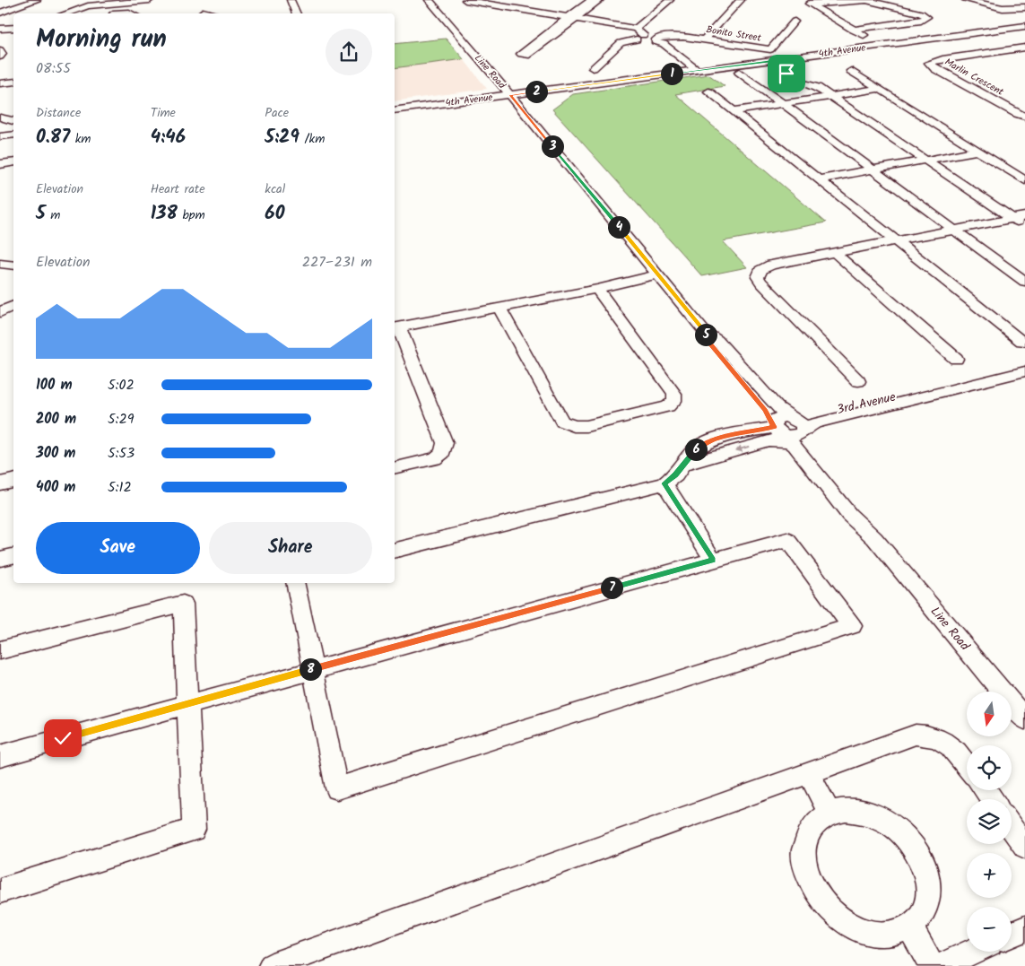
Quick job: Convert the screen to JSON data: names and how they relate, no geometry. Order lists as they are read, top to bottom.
{
  "streets": {
    "street": [
      "Bonito Street",
      "4th Avenue",
      "Line Road",
      "Marlin Crescent",
      "3rd Avenue"
    ]
  },
  "crossings": [
    ["4th Avenue", "Line Road"],
    ["Line Road", "3rd Avenue"]
  ],
  "north": "bottom",
  "page": {
    "heading": ["Morning run", "08:55"],
    "pins": [
      "1",
      "2",
      "3",
      "4",
      "5",
      "6",
      "7",
      "8"
    ],
    "stats": [
      ["Distance", "0.87 km"],
      ["Time", "4:46"],
      ["Pace", "5:29 /km"],
      ["Elevation", "5 m"],
      ["Heart rate", "138 bpm"],
      ["kcal", "60"]
    ],
    "chart": ["Elevation", "227–231 m"],
    "list": [
      {
        "name": "100 m",
        "note": "5:02"
      },
      {
        "name": "200 m",
        "note": "5:29"
      },
      {
        "name": "300 m",
        "note": "5:53"
      },
      {
        "name": "400 m",
        "note": "5:12"
      }
    ],
    "buttons": ["Save", "Share"],
    "map_buttons": ["+", "−"]
  }
}
